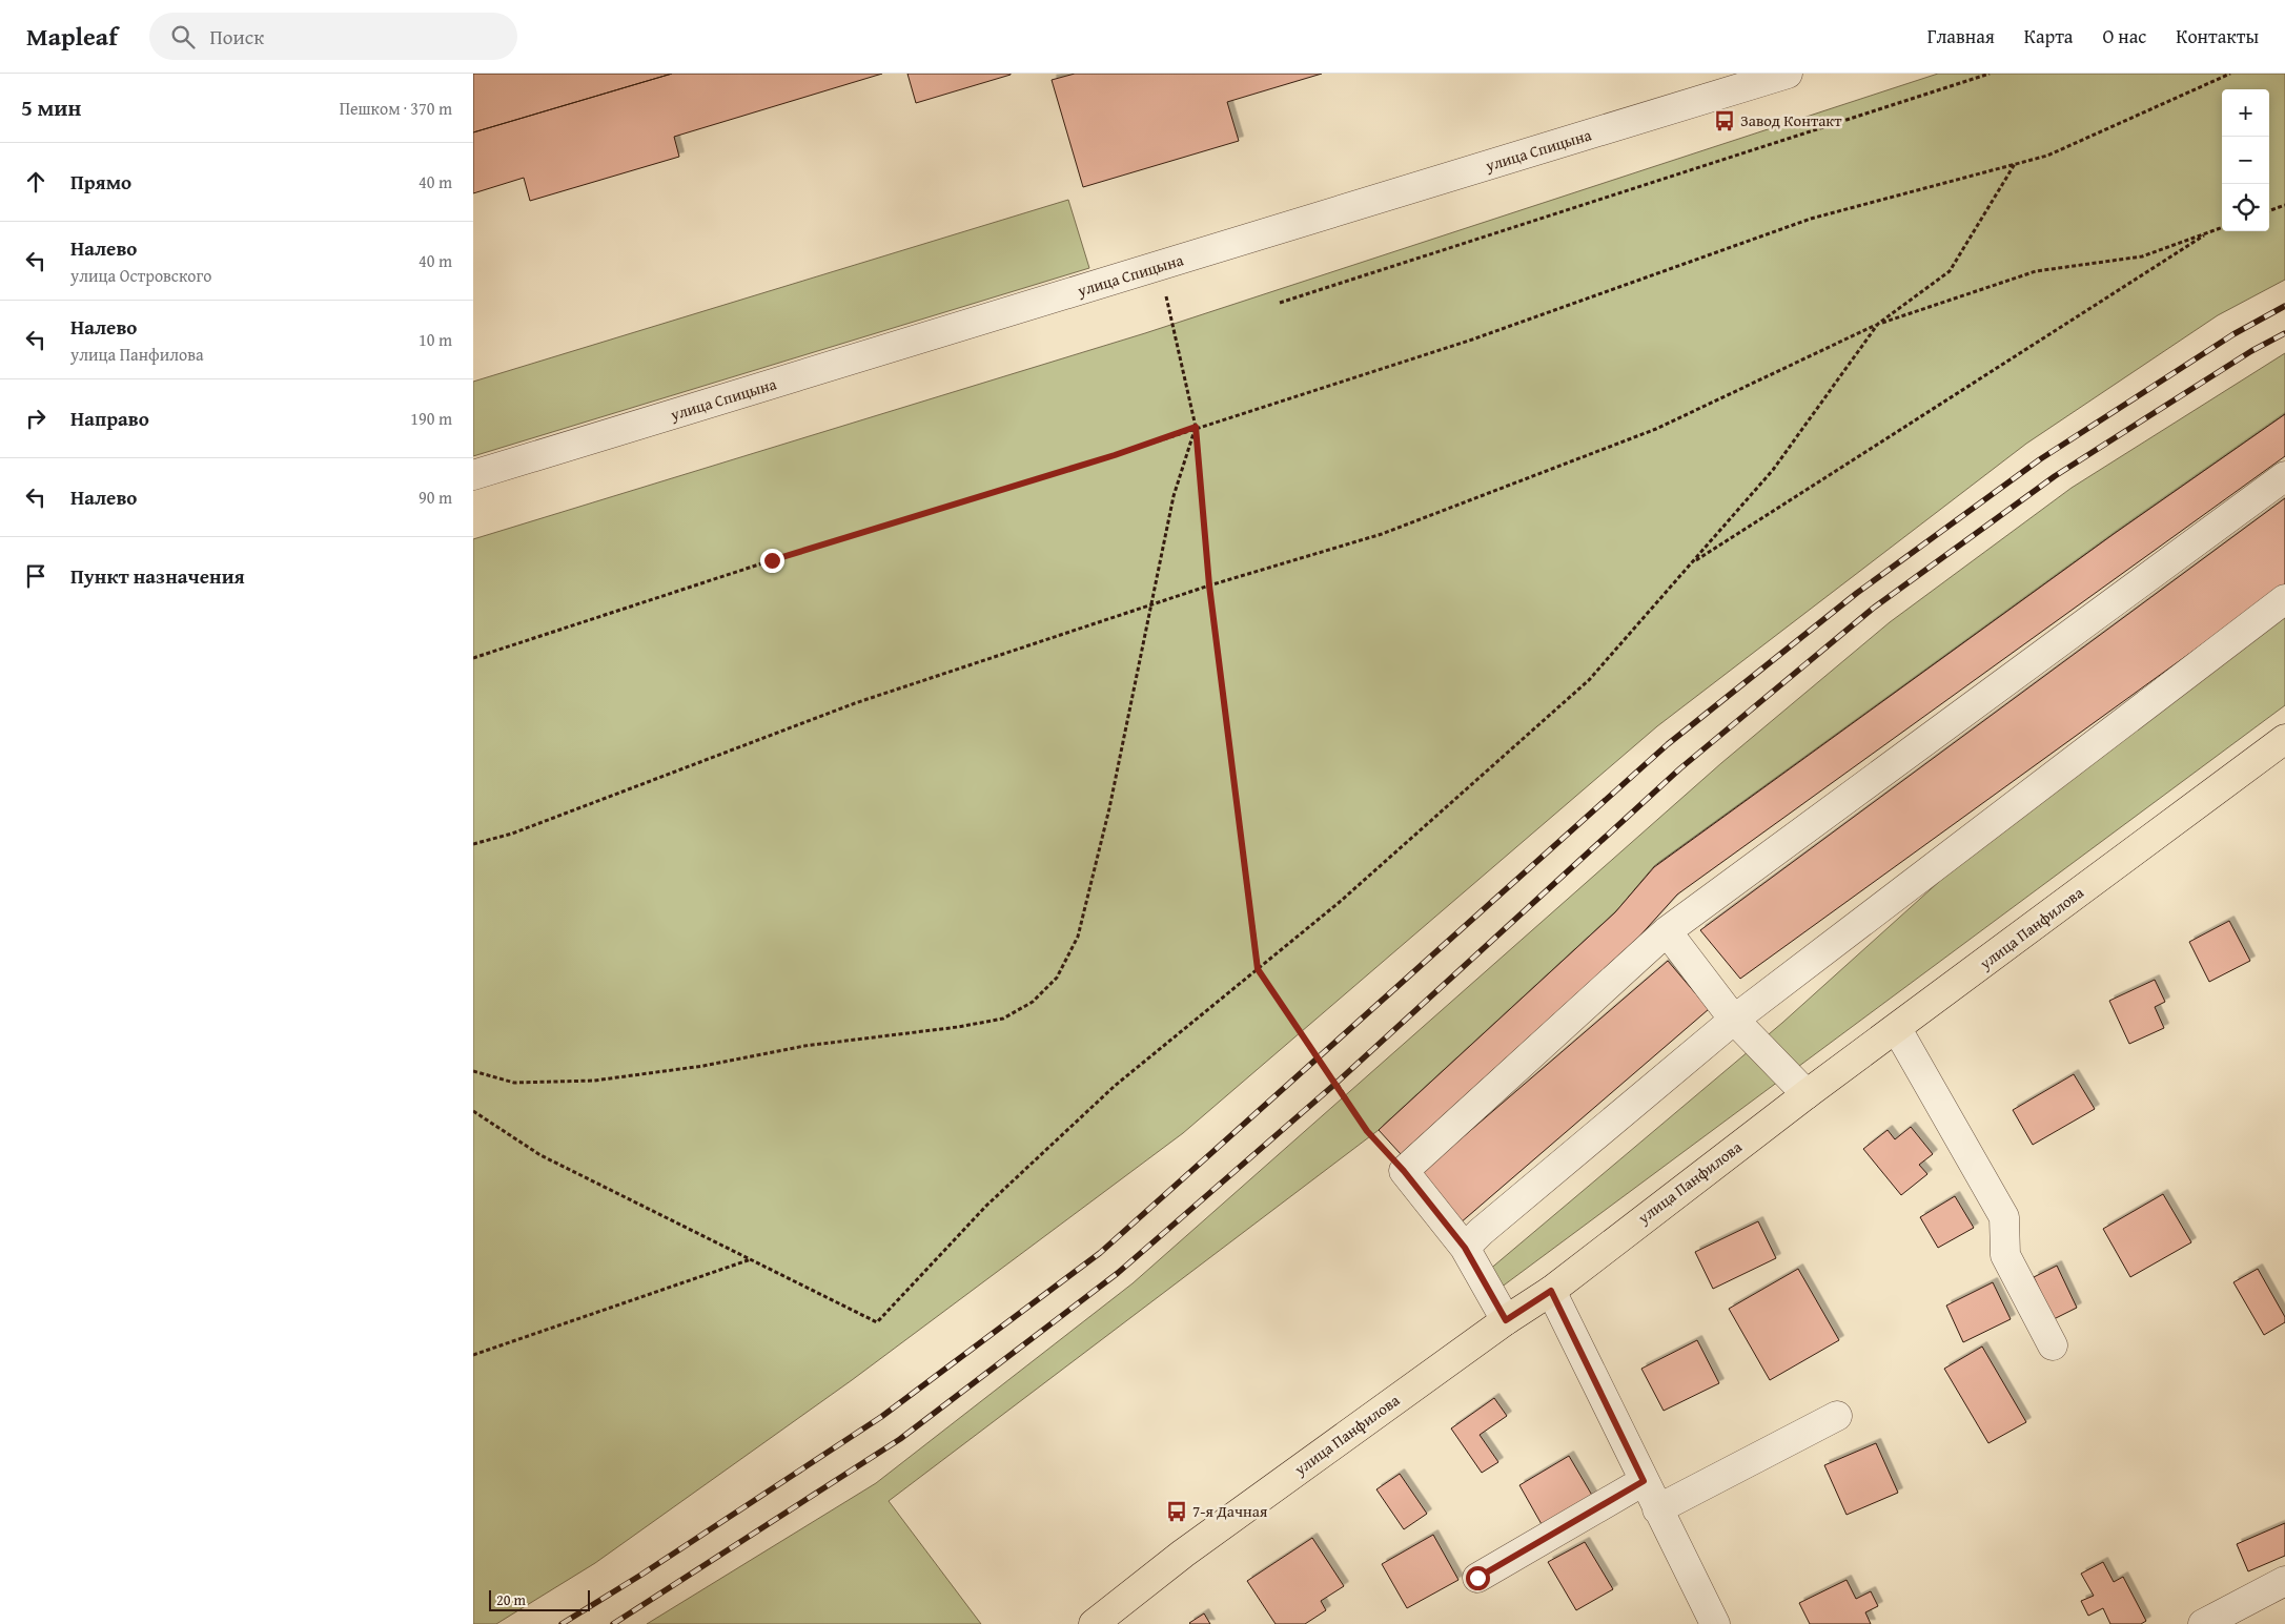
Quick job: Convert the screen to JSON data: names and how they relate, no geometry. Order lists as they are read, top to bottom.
{
  "streets": {
    "main road": ["улица Панфилова"],
    "street": ["улица Спицына"]
  },
  "places": {
    "bus stop": ["Завод Контакт", "7-я Дачная"]
  },
  "scale_bar": "20 m",
  "page": {
    "header": "Mapleaf",
    "search": "Поиск",
    "nav": [
      "Главная",
      "Карта",
      "О нас",
      "Контакты"
    ],
    "heading": ["5 мин", "Пешком · 370 m"],
    "map_buttons": ["+", "−"],
    "list": [
      ["Прямо", "40 m"],
      ["Налево", "улица Островского", "40 m"],
      ["Налево", "улица Панфилова", "10 m"],
      ["Направо", "190 m"],
      ["Налево", "90 m"],
      "Пункт назначения"
    ],
    "scale": "20 m"
  }
}
